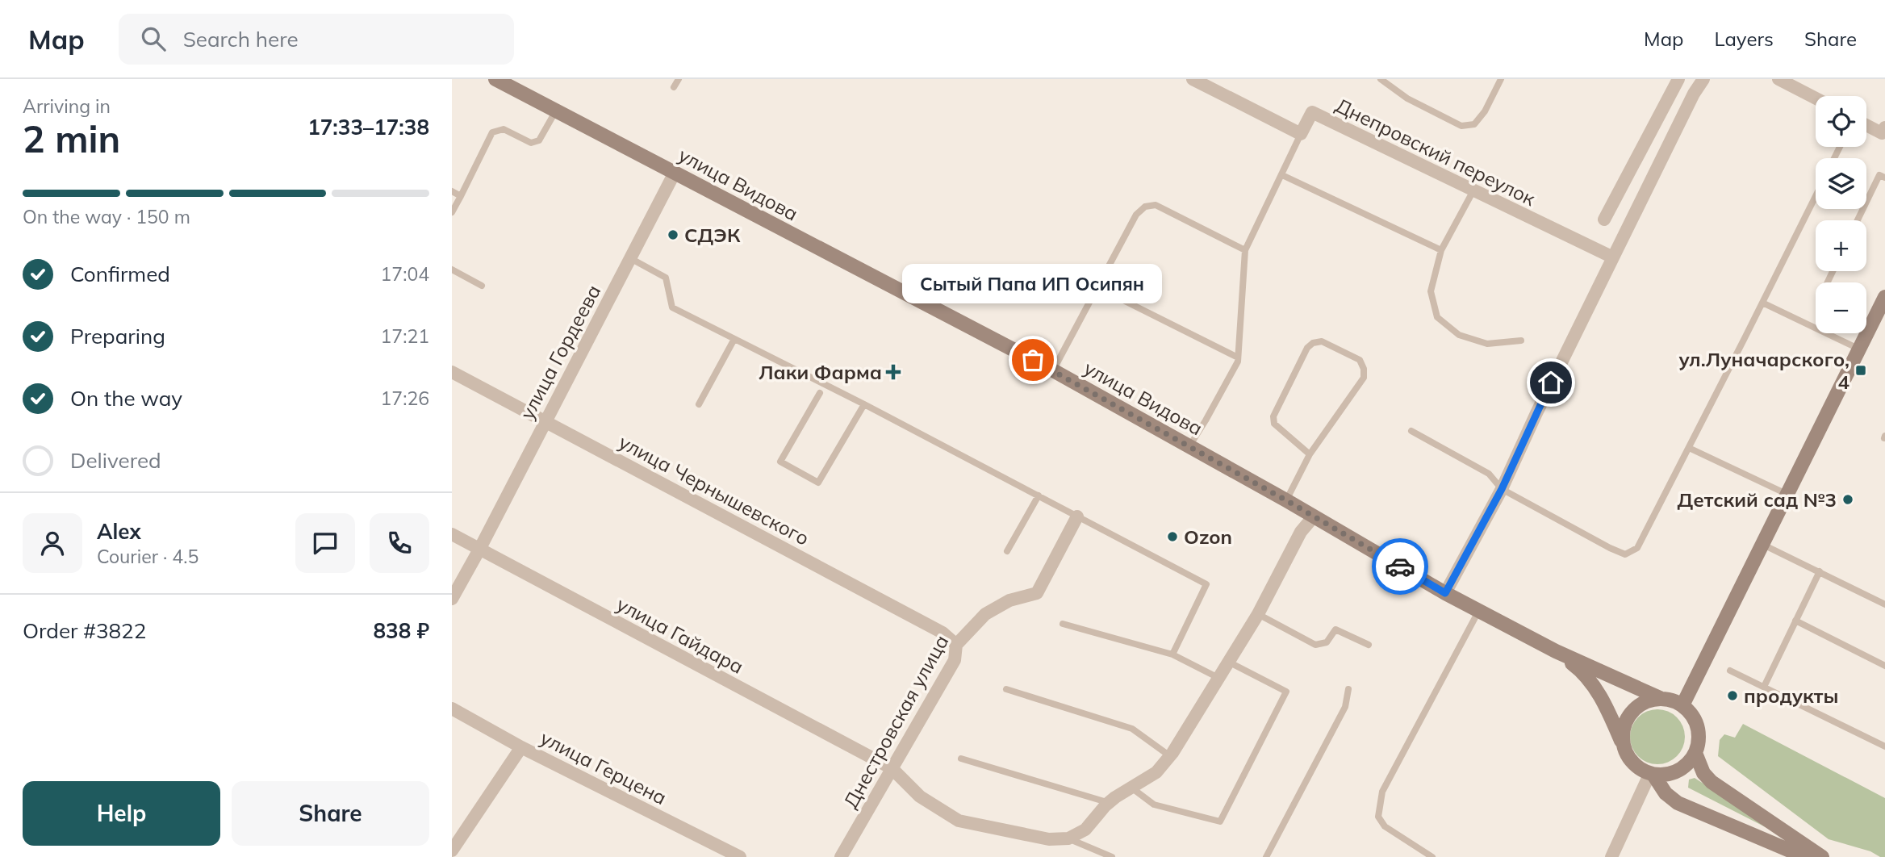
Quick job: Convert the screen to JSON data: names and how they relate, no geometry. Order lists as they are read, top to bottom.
{
  "streets": {
    "street": [
      "Днепровский переулок",
      "улица Видова",
      "улица Гордеева",
      "улица Чернышевского",
      "улица Гайдара",
      "Днестровская улица",
      "улица Герцена"
    ]
  },
  "crossings": [
    ["улица Видова", "улица Гордеева"],
    ["улица Гордеева", "улица Чернышевского"],
    ["улица Гордеева", "улица Гайдара"],
    ["улица Чернышевского", "Днестровская улица"],
    ["улица Гайдара", "Днестровская улица"]
  ],
  "places": {
    "other": [
      "СДЭК",
      "Сытый Папа ИП Осипян",
      "Детский сад №3",
      "Ozon",
      "продукты"
    ],
    "transit": ["ул.Луначарского, 4"],
    "health": ["Лаки Фарма"]
  },
  "page": {
    "header": "Map",
    "search": "Search here",
    "nav": ["Map", "Layers", "Share"],
    "heading": ["2 min", "Arriving in", "17:33–17:38"],
    "panel": [
      "Alex",
      "Courier · 4.5",
      "Order #3822",
      "838 ₽"
    ],
    "map_buttons": ["+", "−"],
    "bar": "On the way · 150 m",
    "list": [
      ["Confirmed", "17:04"],
      ["Preparing", "17:21"],
      ["On the way", "17:26"],
      "Delivered"
    ],
    "bubble": "Сытый Папа ИП Осипян",
    "buttons": ["Help", "Share"]
  }
}
